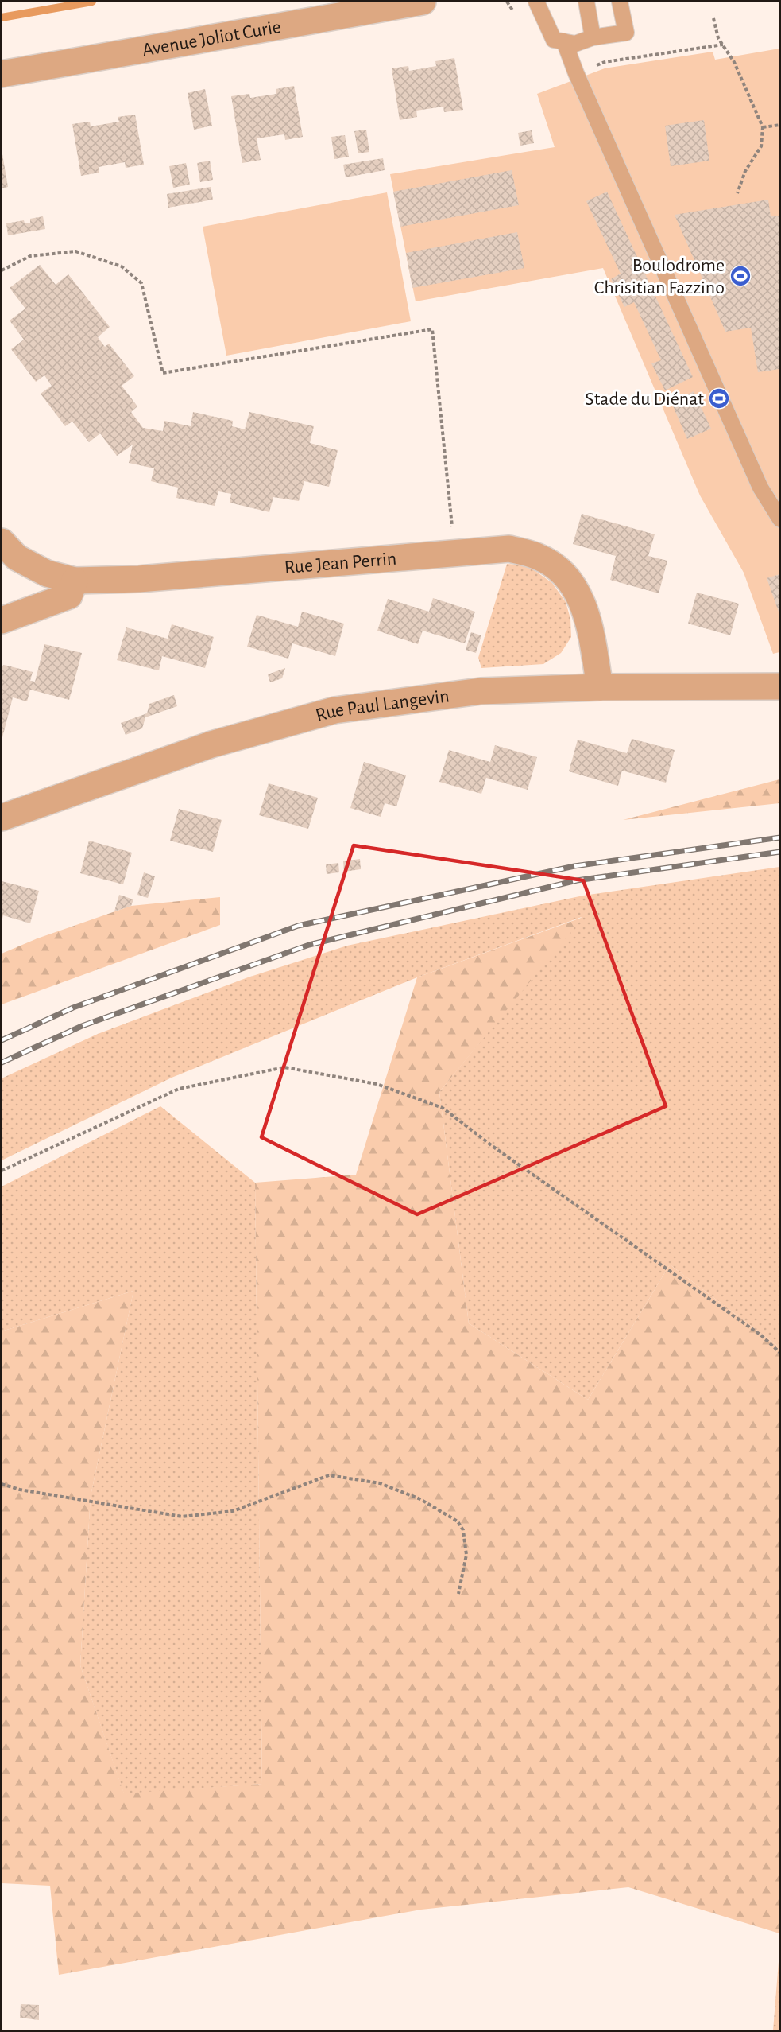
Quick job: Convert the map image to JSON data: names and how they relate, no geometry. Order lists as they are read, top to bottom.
{
  "streets": {
    "street": ["Avenue Joliot Curie", "Rue Jean Perrin", "Rue Paul Langevin"]
  },
  "crossings": [
    ["Rue Jean Perrin", "Rue Paul Langevin"]
  ],
  "places": {
    "sports": ["Boulodrome Chrisitian Fazzino", "Stade du Diénat"]
  }
}
